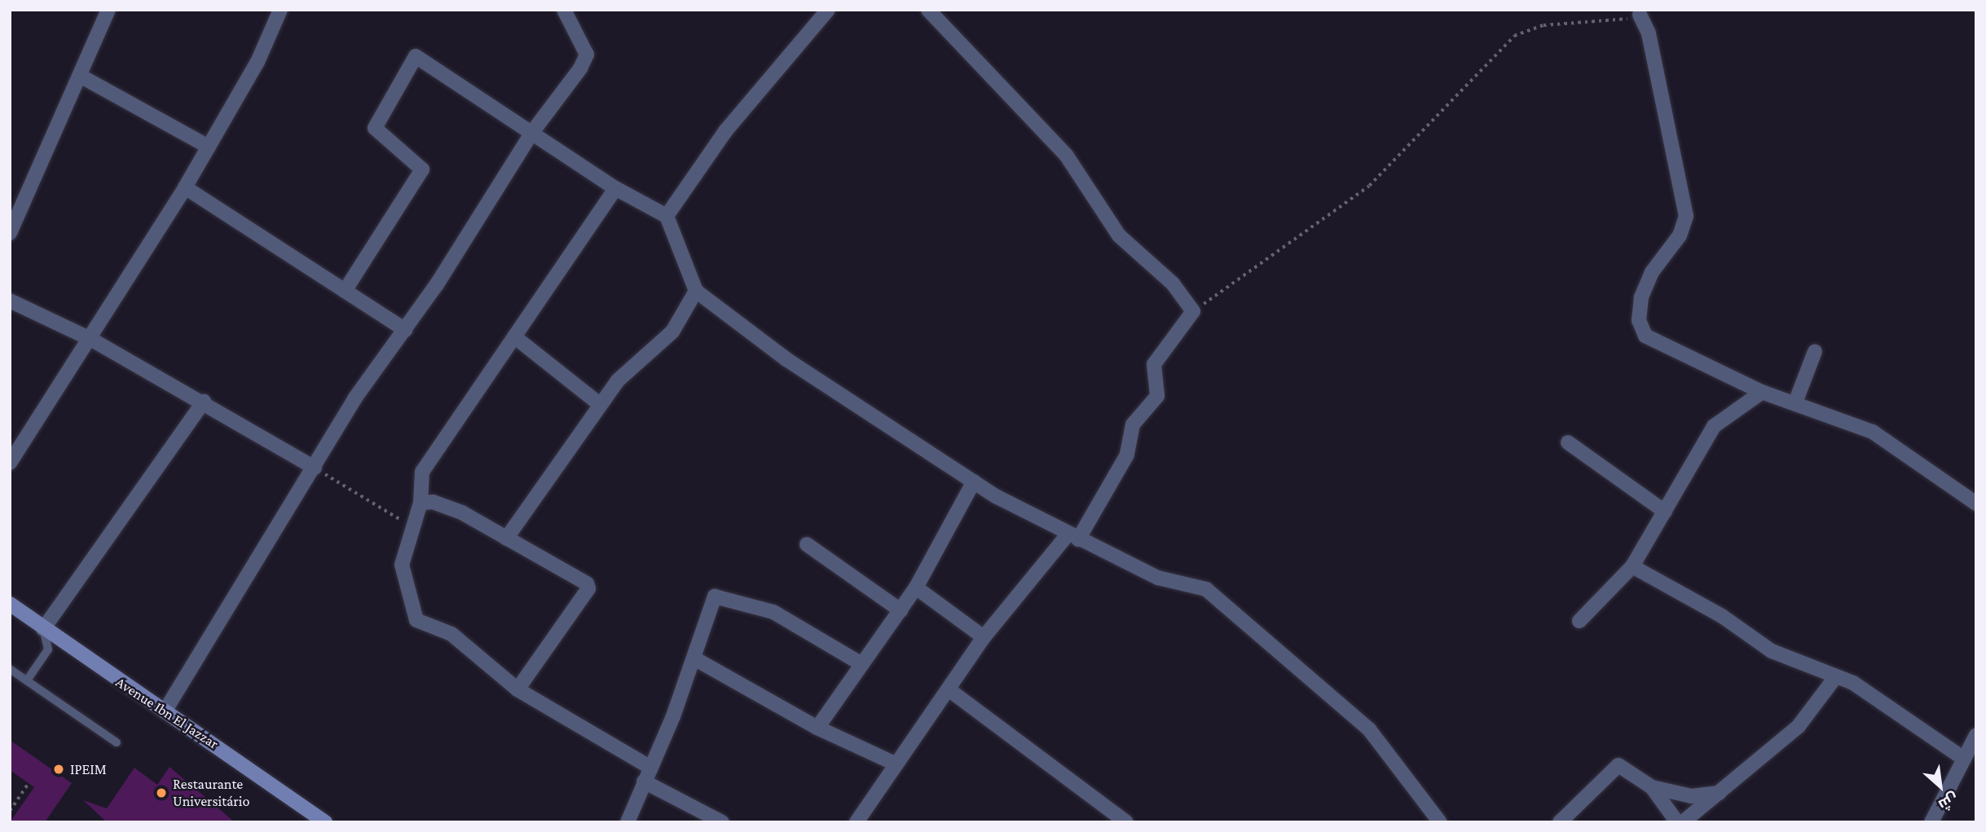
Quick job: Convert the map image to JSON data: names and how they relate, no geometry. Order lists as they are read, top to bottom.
{
  "streets": {
    "main road": ["Avenue Ibn El Jazzar"]
  },
  "places": ["IPEIM", "Restaurante Universitário"],
  "north": "bottom right"
}
